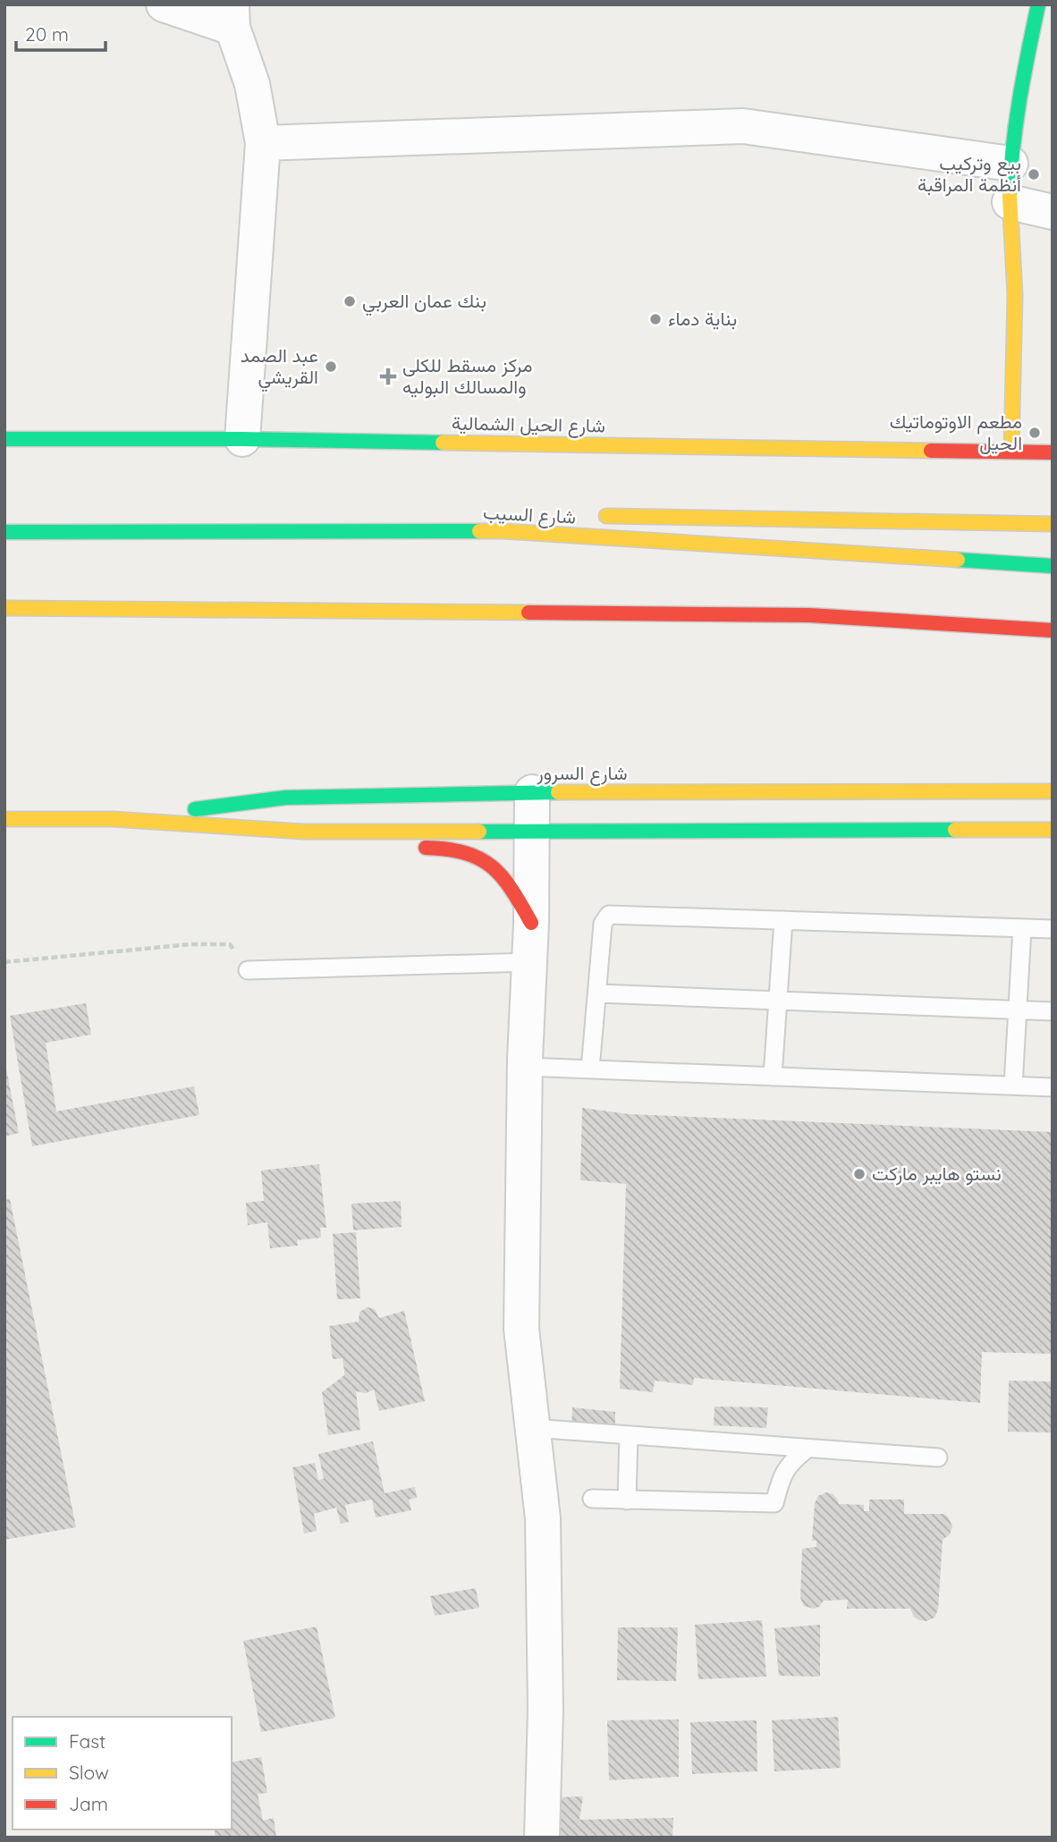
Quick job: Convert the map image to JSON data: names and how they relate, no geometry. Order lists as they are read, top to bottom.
{
  "streets": {
    "main road": ["شارع الحيل الشمالية", "شارع السيب", "شارع السرور"]
  },
  "places": {
    "other": [
      "بيع وتركيب أنظمة المراقبة",
      "بنك عمان العربي",
      "بناية دماء",
      "عبد الصمد القريشي",
      "مطعم الاوتوماتيك الحيل",
      "نستو هايبر ماركت"
    ],
    "health": ["مركز مسقط للكلى والمسالك البوليه"]
  },
  "legend": ["Fast", "Slow", "Jam"],
  "scale_bar": "20 m"
}
